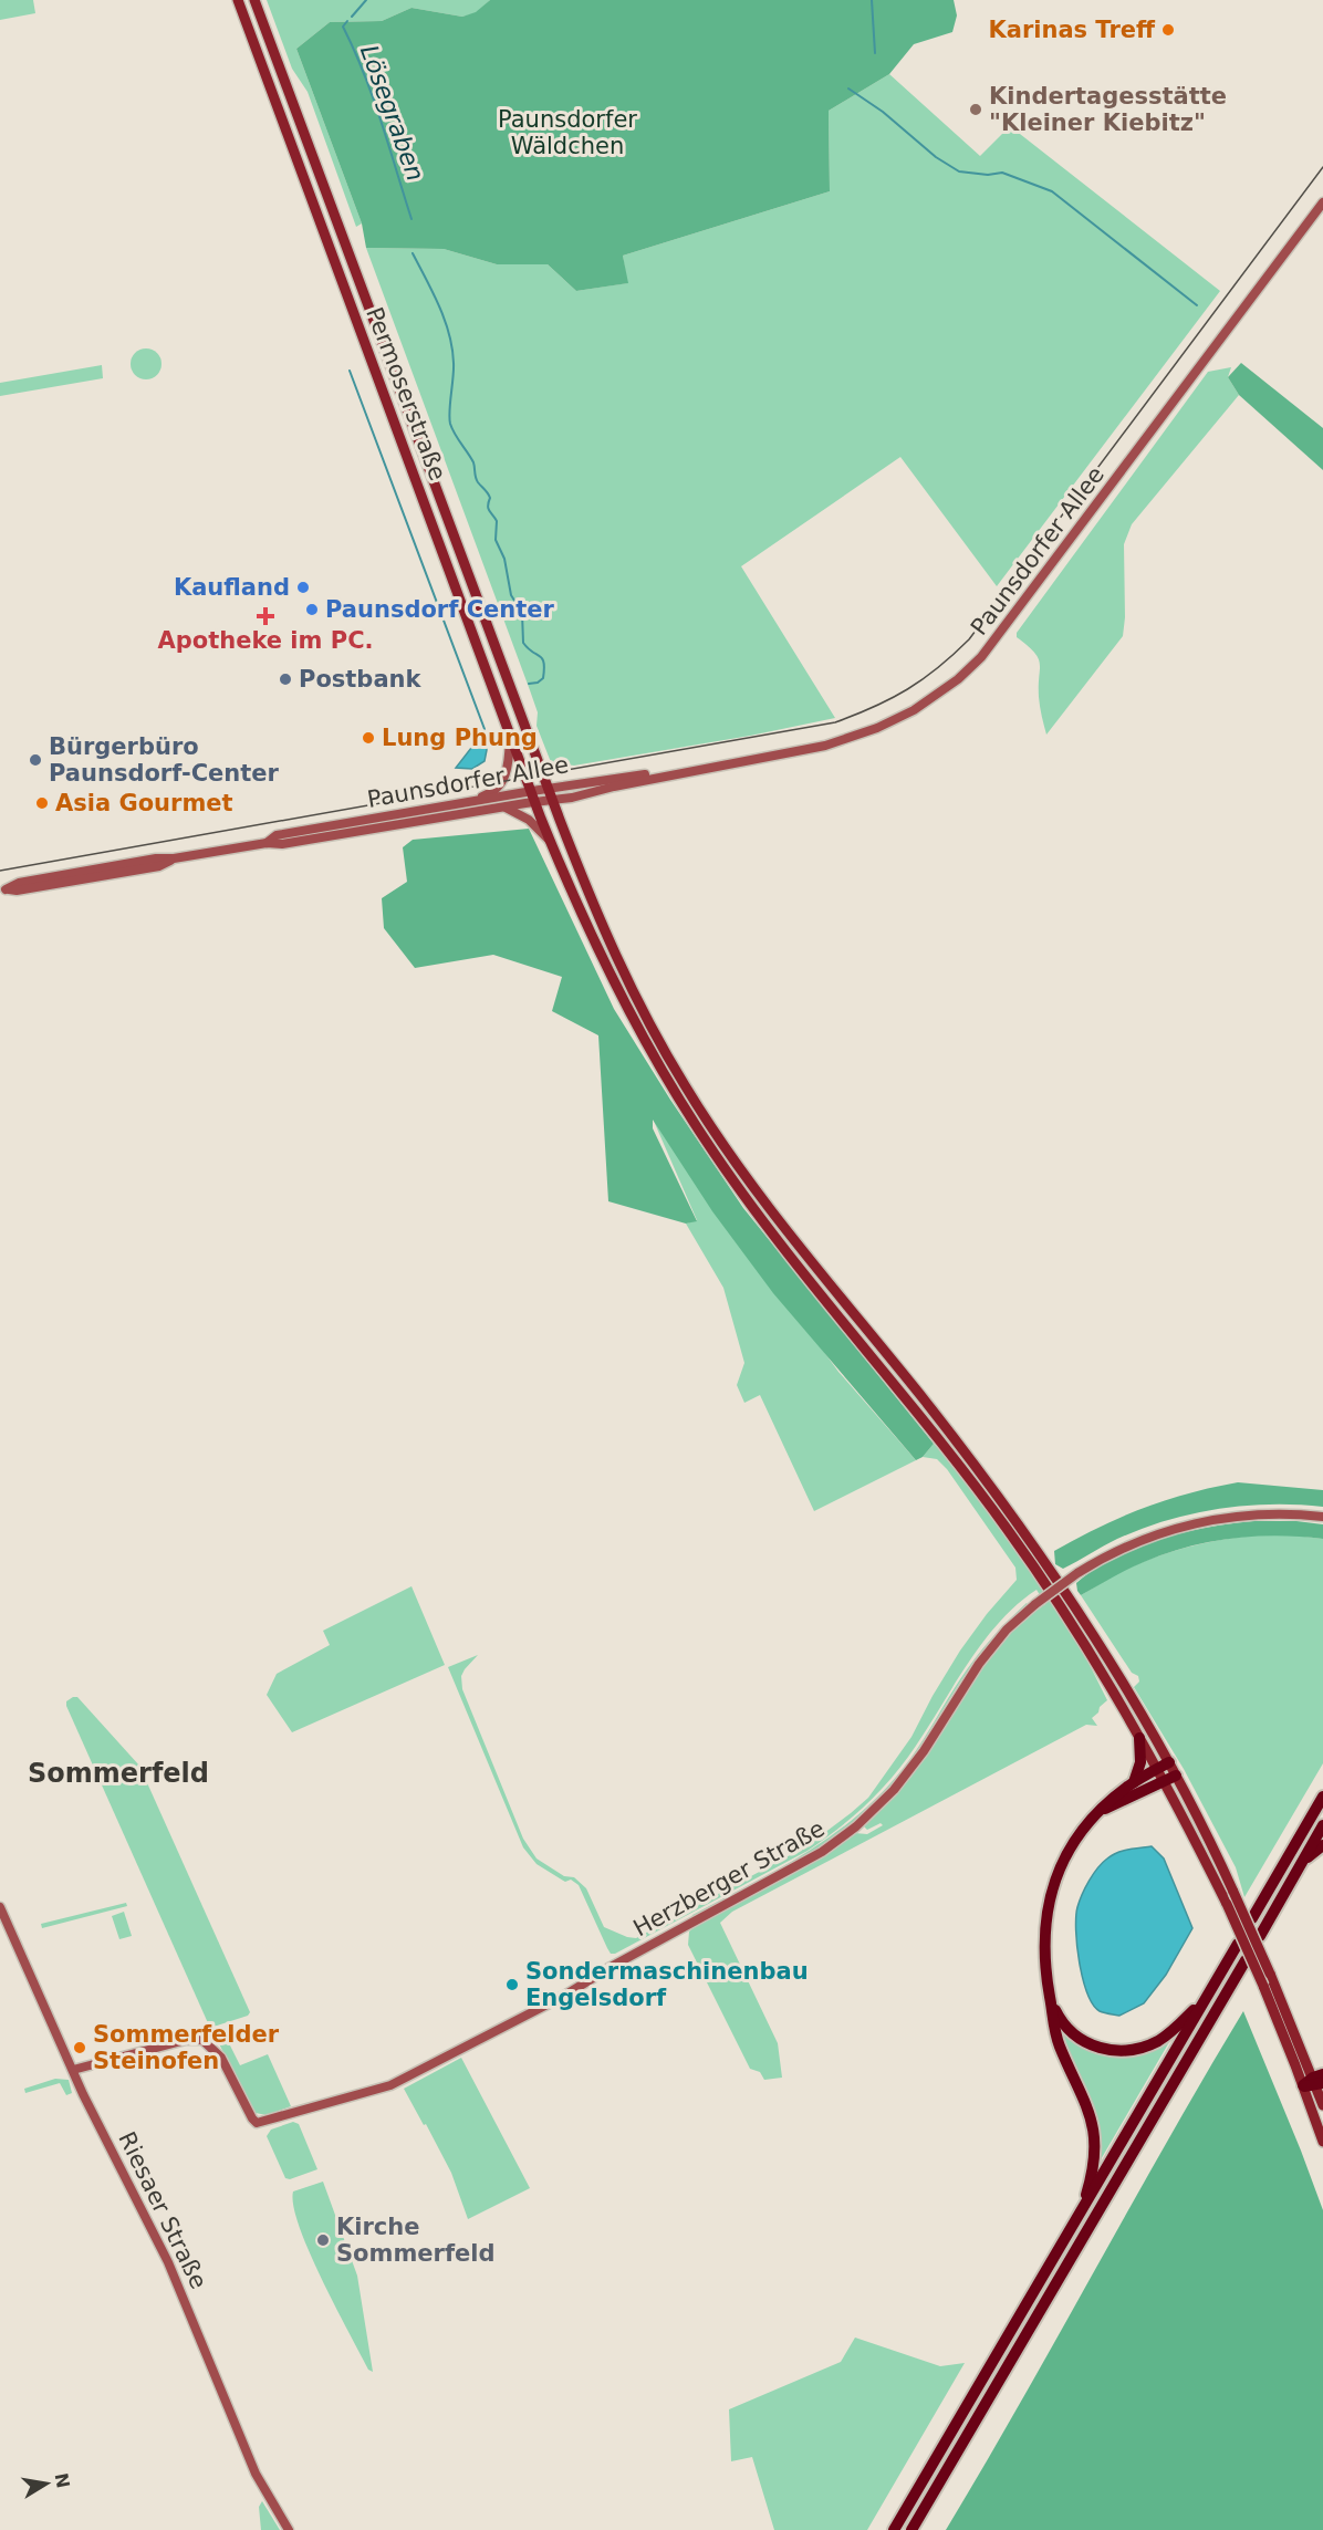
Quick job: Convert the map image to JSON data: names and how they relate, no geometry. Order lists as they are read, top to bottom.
{
  "streets": {
    "main road": [
      "Permoserstraße",
      "Paunsdorfer Allee",
      "Herzberger Straße",
      "Riesaer Straße"
    ]
  },
  "crossings": [
    ["Permoserstraße", "Paunsdorfer Allee"],
    ["Herzberger Straße", "Riesaer Straße"]
  ],
  "districts": ["Sommerfeld"],
  "water": ["Lösegraben"],
  "parks": ["Paunsdorfer Wäldchen"],
  "places": {
    "other": [
      "Karinas Treff",
      "Kindertagesstätte \"Kleiner Kiebitz\"",
      "Kaufland",
      "Paunsdorf Center",
      "Postbank",
      "Lung Phung",
      "Bürgerbüro Paunsdorf-Center",
      "Asia Gourmet",
      "Sondermaschinenbau Engelsdorf",
      "Sommerfelder Steinofen",
      "Kirche Sommerfeld"
    ],
    "health": ["Apotheke im PC."]
  },
  "north": "right"
}
